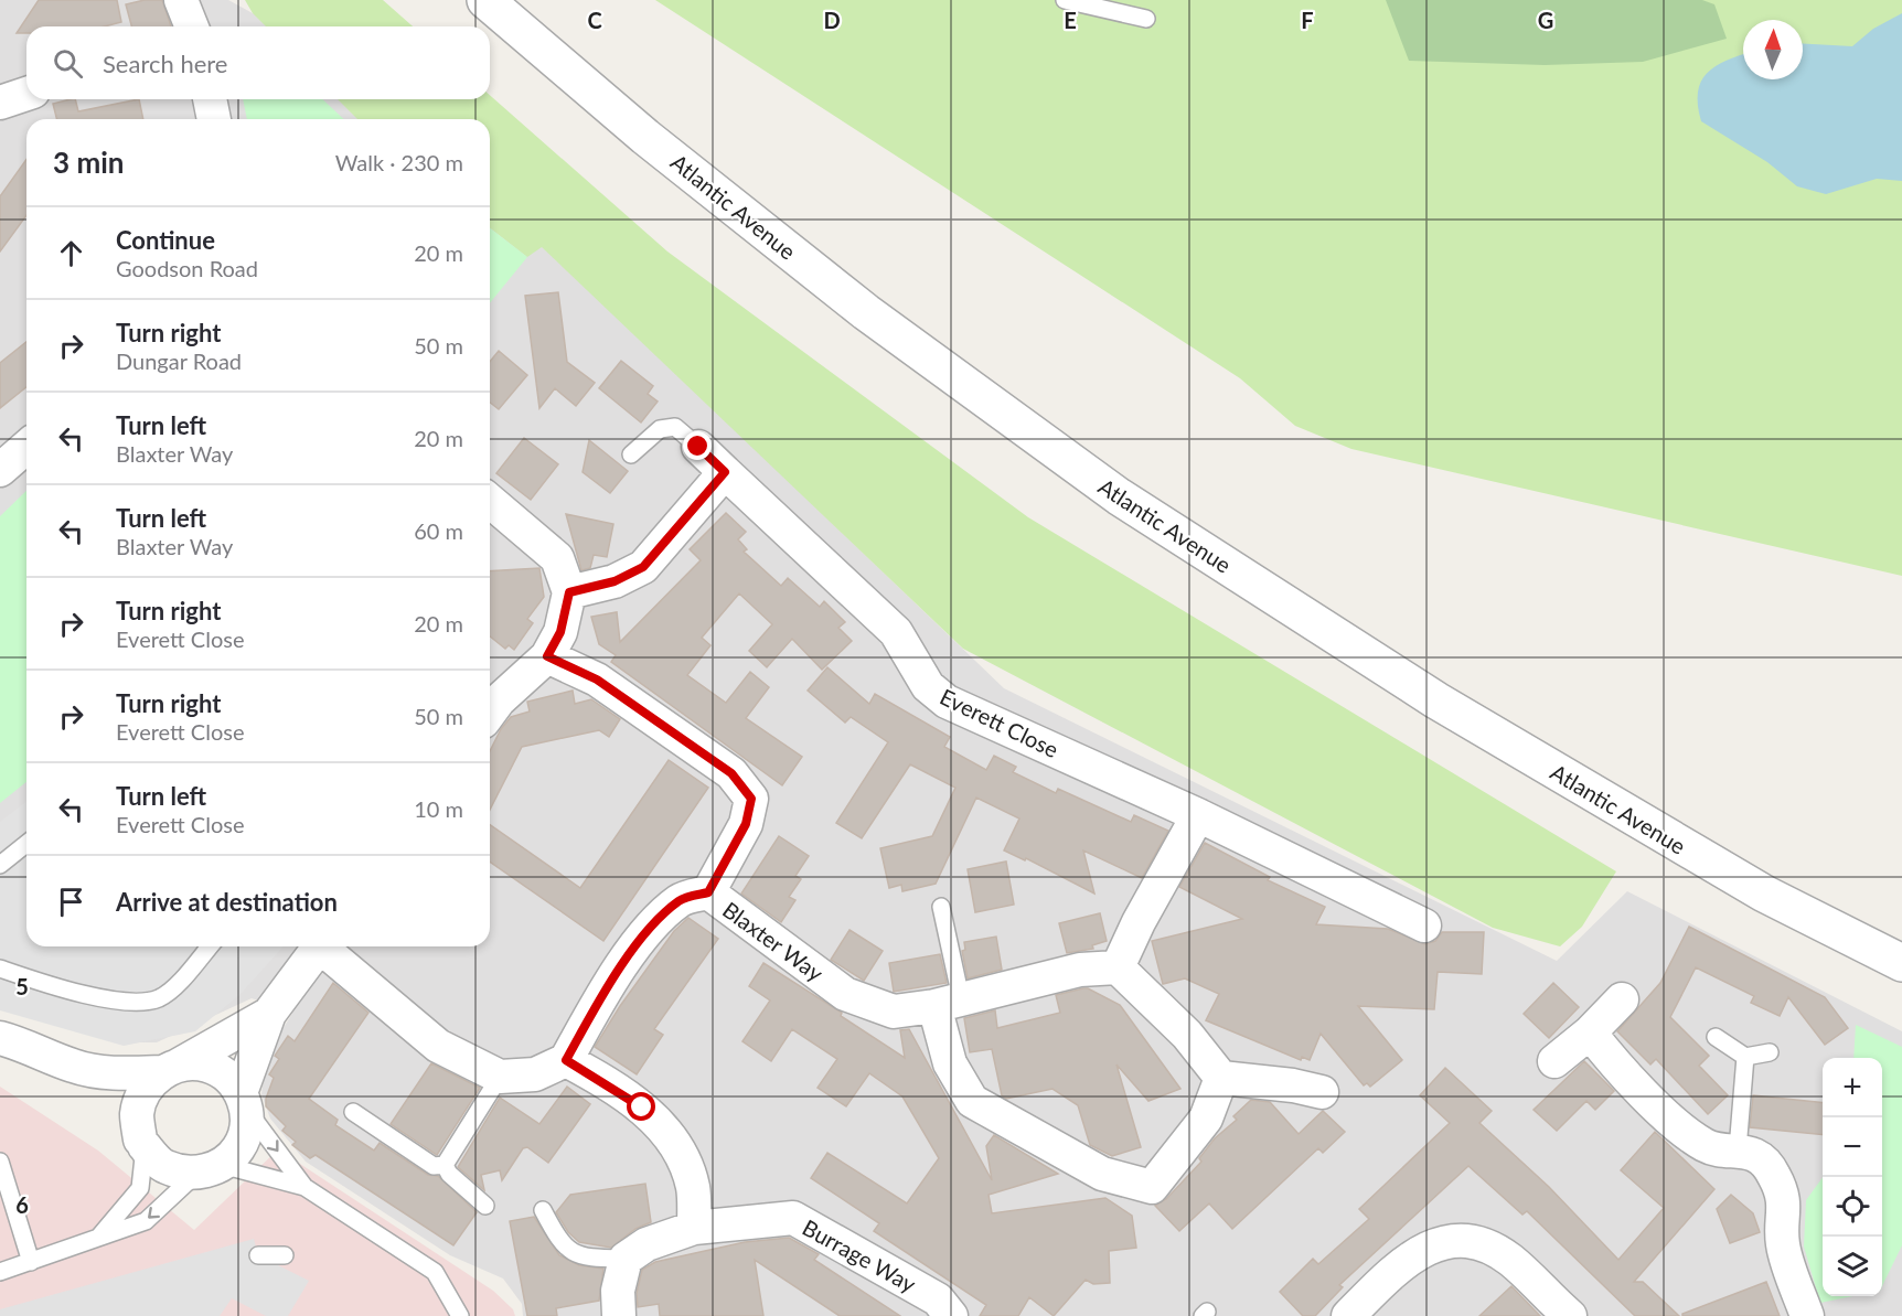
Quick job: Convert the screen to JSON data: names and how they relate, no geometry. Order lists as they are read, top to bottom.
{
  "streets": {
    "street": [
      "Atlantic Avenue",
      "Everett Close",
      "Blaxter Way",
      "Burrage Way"
    ]
  },
  "north": "top",
  "page": {
    "search": "Search here",
    "heading": ["3 min", "Walk · 230 m"],
    "list": [
      ["Continue", "Goodson Road", "20 m"],
      ["Turn right", "Dungar Road", "50 m"],
      ["Turn left", "Blaxter Way", "20 m"],
      ["Turn left", "Blaxter Way", "60 m"],
      ["Turn right", "Everett Close", "20 m"],
      ["Turn right", "Everett Close", "50 m"],
      ["Turn left", "Everett Close", "10 m"],
      "Arrive at destination"
    ],
    "map_buttons": ["+", "−"]
  },
  "grid": {
    "columns": [
      "C",
      "D",
      "E",
      "F",
      "G"
    ],
    "rows": ["5", "6"]
  }
}
